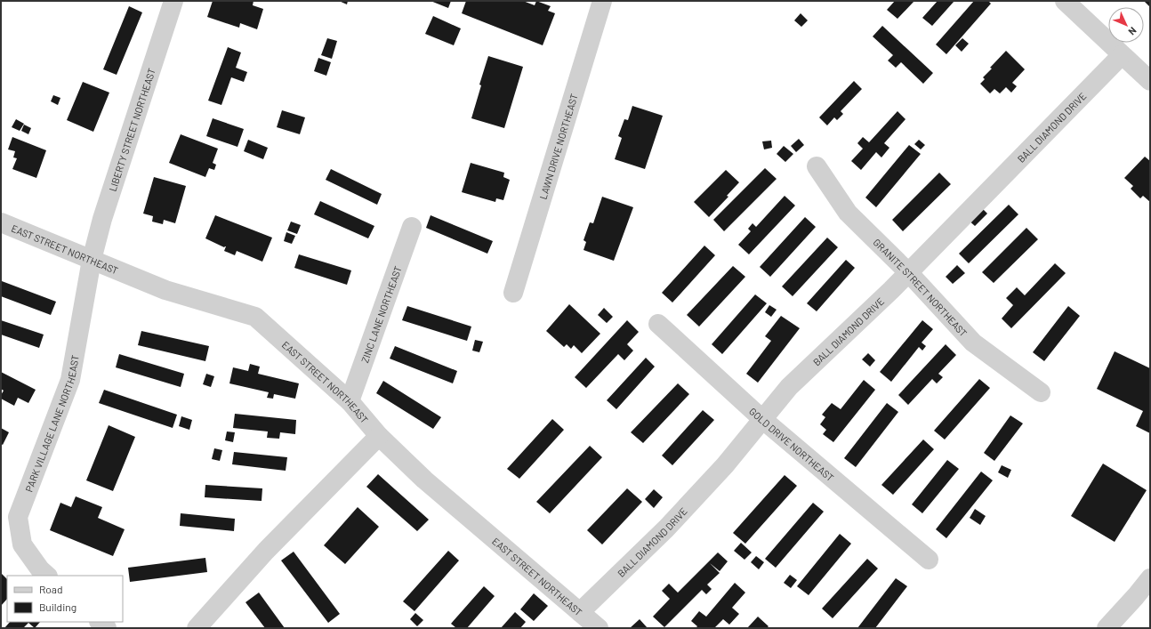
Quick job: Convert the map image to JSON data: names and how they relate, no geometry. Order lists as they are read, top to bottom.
{
  "streets": {
    "street": [
      "BALL DIAMOND DRIVE",
      "LIBERTY STREET NORTHEAST",
      "LAWN DRIVE NORTHEAST",
      "EAST STREET NORTHEAST",
      "GRANITE STREET NORTHEAST",
      "ZINC LANE NORTHEAST",
      "PARK VILLAGE LANE NORTHEAST",
      "GOLD DRIVE NORTHEAST"
    ]
  },
  "crossings": [
    ["BALL DIAMOND DRIVE", "EAST STREET NORTHEAST"],
    ["BALL DIAMOND DRIVE", "GRANITE STREET NORTHEAST"],
    ["BALL DIAMOND DRIVE", "GOLD DRIVE NORTHEAST"],
    ["LIBERTY STREET NORTHEAST", "EAST STREET NORTHEAST"],
    ["LIBERTY STREET NORTHEAST", "PARK VILLAGE LANE NORTHEAST"],
    ["EAST STREET NORTHEAST", "ZINC LANE NORTHEAST"],
    ["EAST STREET NORTHEAST", "PARK VILLAGE LANE NORTHEAST"]
  ],
  "legend": ["Road", "Building"],
  "north": "bottom right"
}
